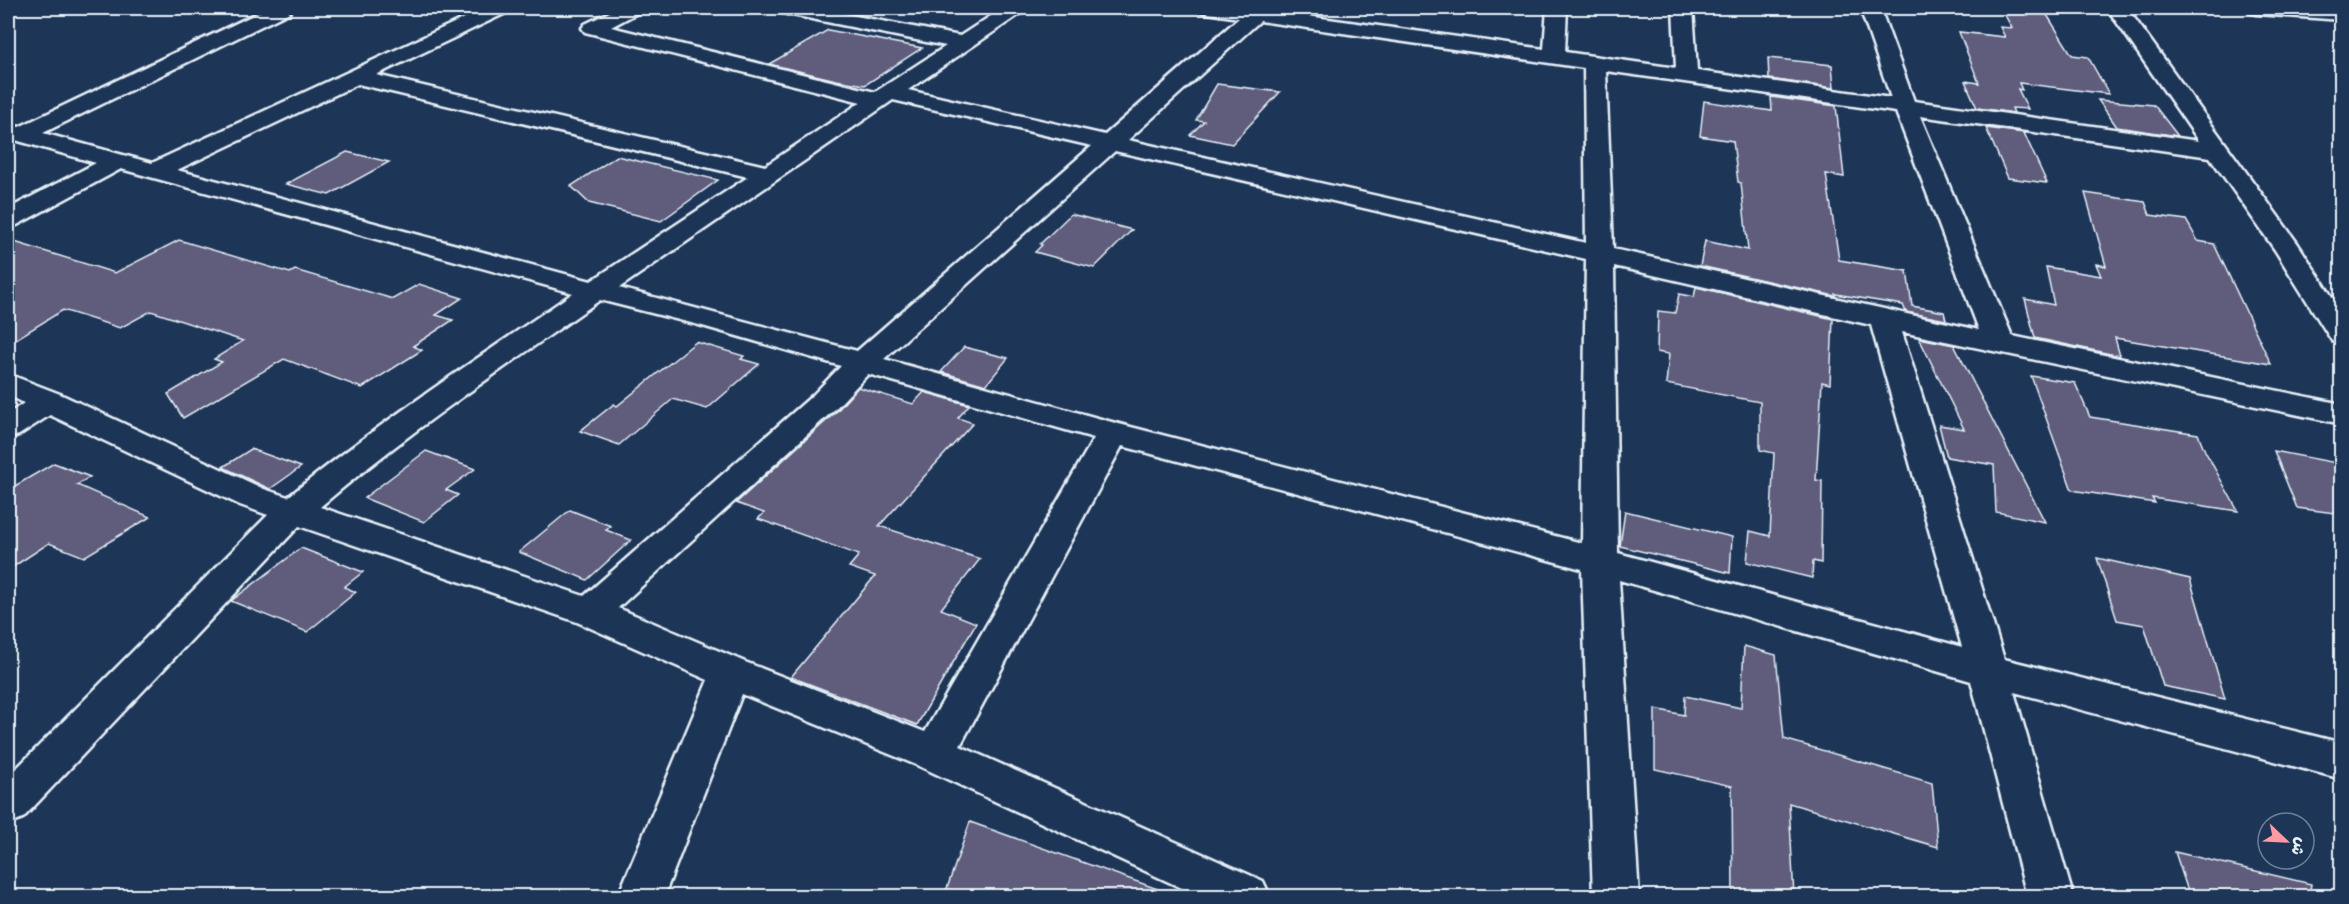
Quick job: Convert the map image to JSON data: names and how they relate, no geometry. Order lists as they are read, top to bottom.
{
  "north": "bottom right"
}
